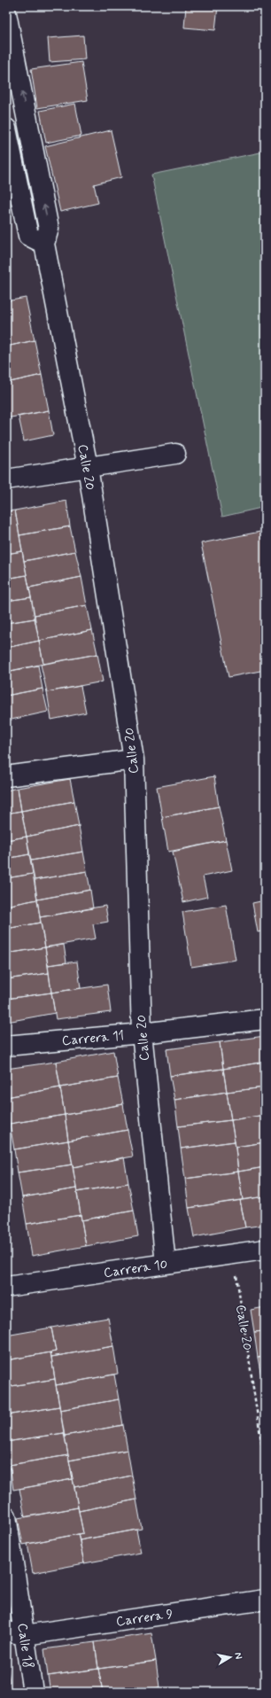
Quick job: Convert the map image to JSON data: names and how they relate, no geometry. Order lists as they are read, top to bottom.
{
  "streets": {
    "street": [
      "Calle 20",
      "Carrera 11",
      "Carrera 10",
      "Carrera 9",
      "Calle 18"
    ]
  },
  "crossings": [
    ["Calle 20", "Carrera 11"],
    ["Calle 20", "Carrera 10"],
    ["Carrera 9", "Calle 18"]
  ],
  "north": "right"
}
